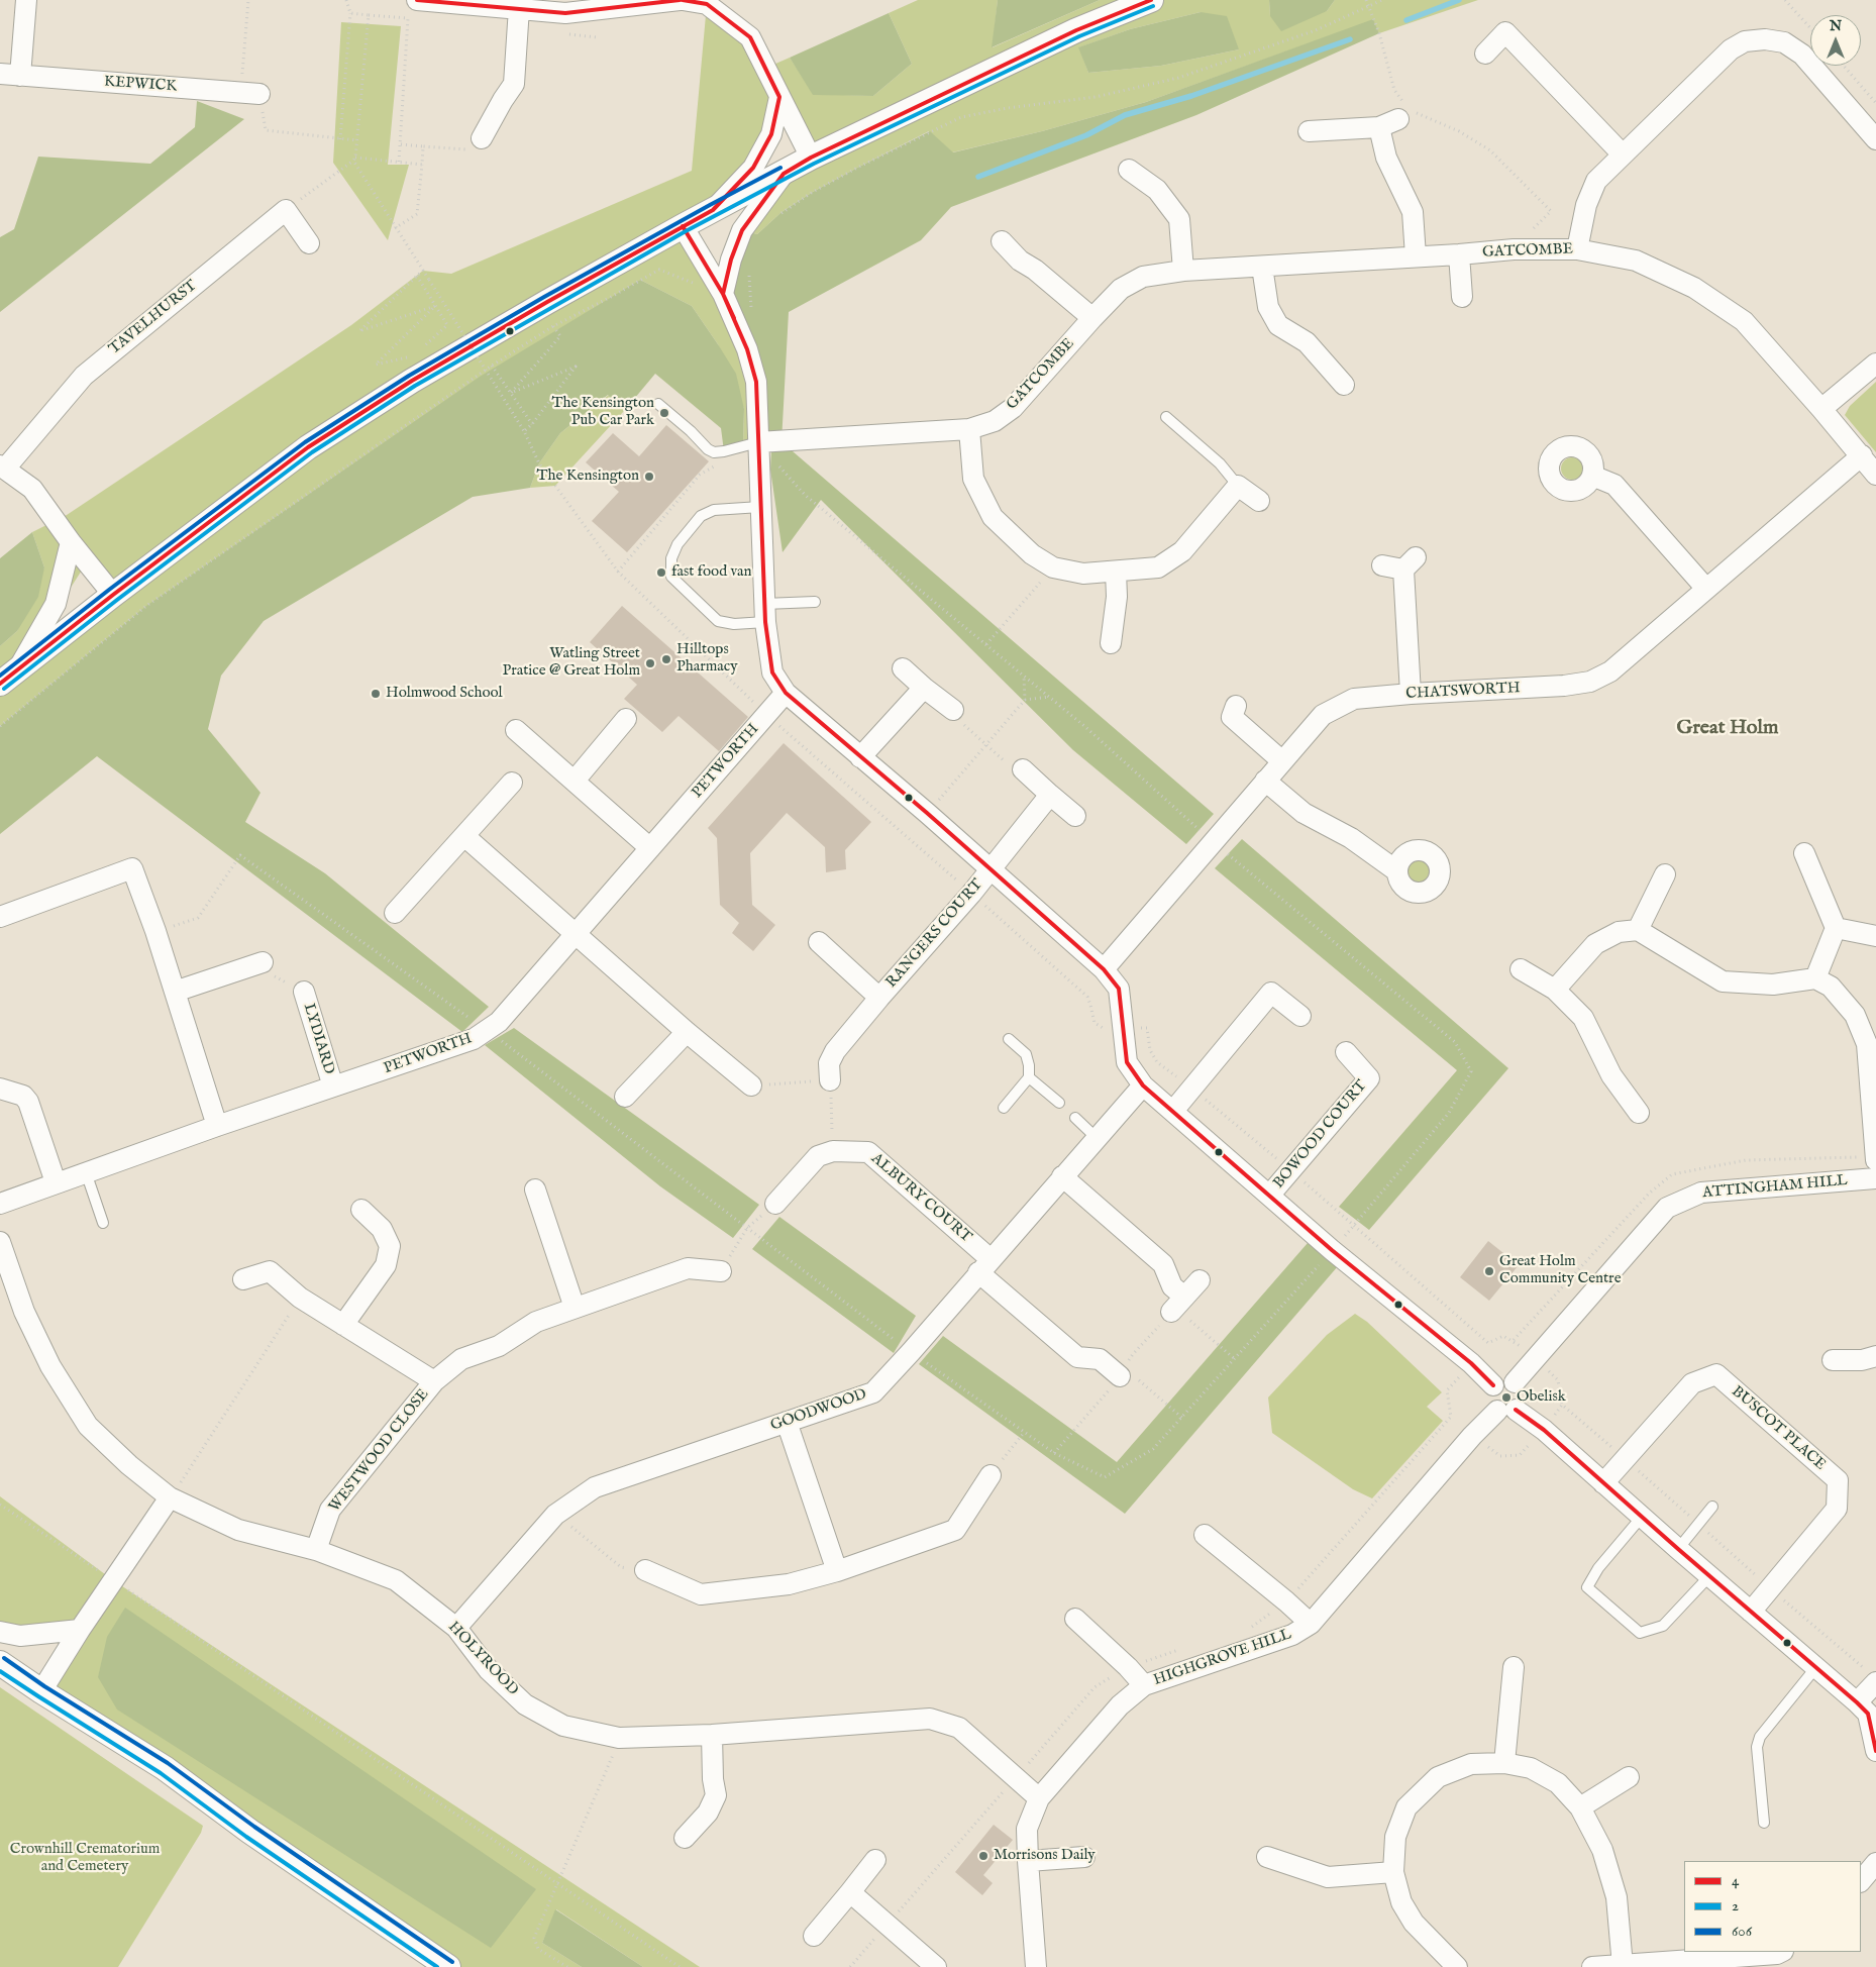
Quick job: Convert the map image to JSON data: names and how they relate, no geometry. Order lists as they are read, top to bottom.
{
  "streets": {
    "street": [
      "KEPWICK",
      "GATCOMBE",
      "TAVELHURST",
      "CHATSWORTH",
      "PETWORTH",
      "RANGERS COURT",
      "LYDIARD",
      "BOWOOD COURT",
      "ATTINGHAM HILL",
      "ALBURY COURT",
      "GOODWOOD",
      "BUSCOT PLACE",
      "WESTWOOD CLOSE",
      "HIGHGROVE HILL",
      "HOLYROOD"
    ]
  },
  "crossings": [
    ["GATCOMBE", "CHATSWORTH"],
    ["PETWORTH", "LYDIARD"],
    ["ATTINGHAM HILL", "HIGHGROVE HILL"],
    ["ALBURY COURT", "GOODWOOD"],
    ["GOODWOOD", "HOLYROOD"],
    ["WESTWOOD CLOSE", "HOLYROOD"],
    ["HIGHGROVE HILL", "HOLYROOD"]
  ],
  "districts": ["Great Holm"],
  "parks": ["Crownhill Crematorium and Cemetery"],
  "places": [
    "The Kensington Pub Car Park",
    "The Kensington",
    "fast food van",
    "Hilltops Pharmacy",
    "Watling Street Pratice @ Great Holm",
    "Holmwood School",
    "Great Holm Community Centre",
    "Obelisk",
    "Morrisons Daily"
  ],
  "lines": ["transit line 4", "transit line 2", "transit line 606"],
  "legend": ["4", "2", "606"],
  "north": "top"
}
